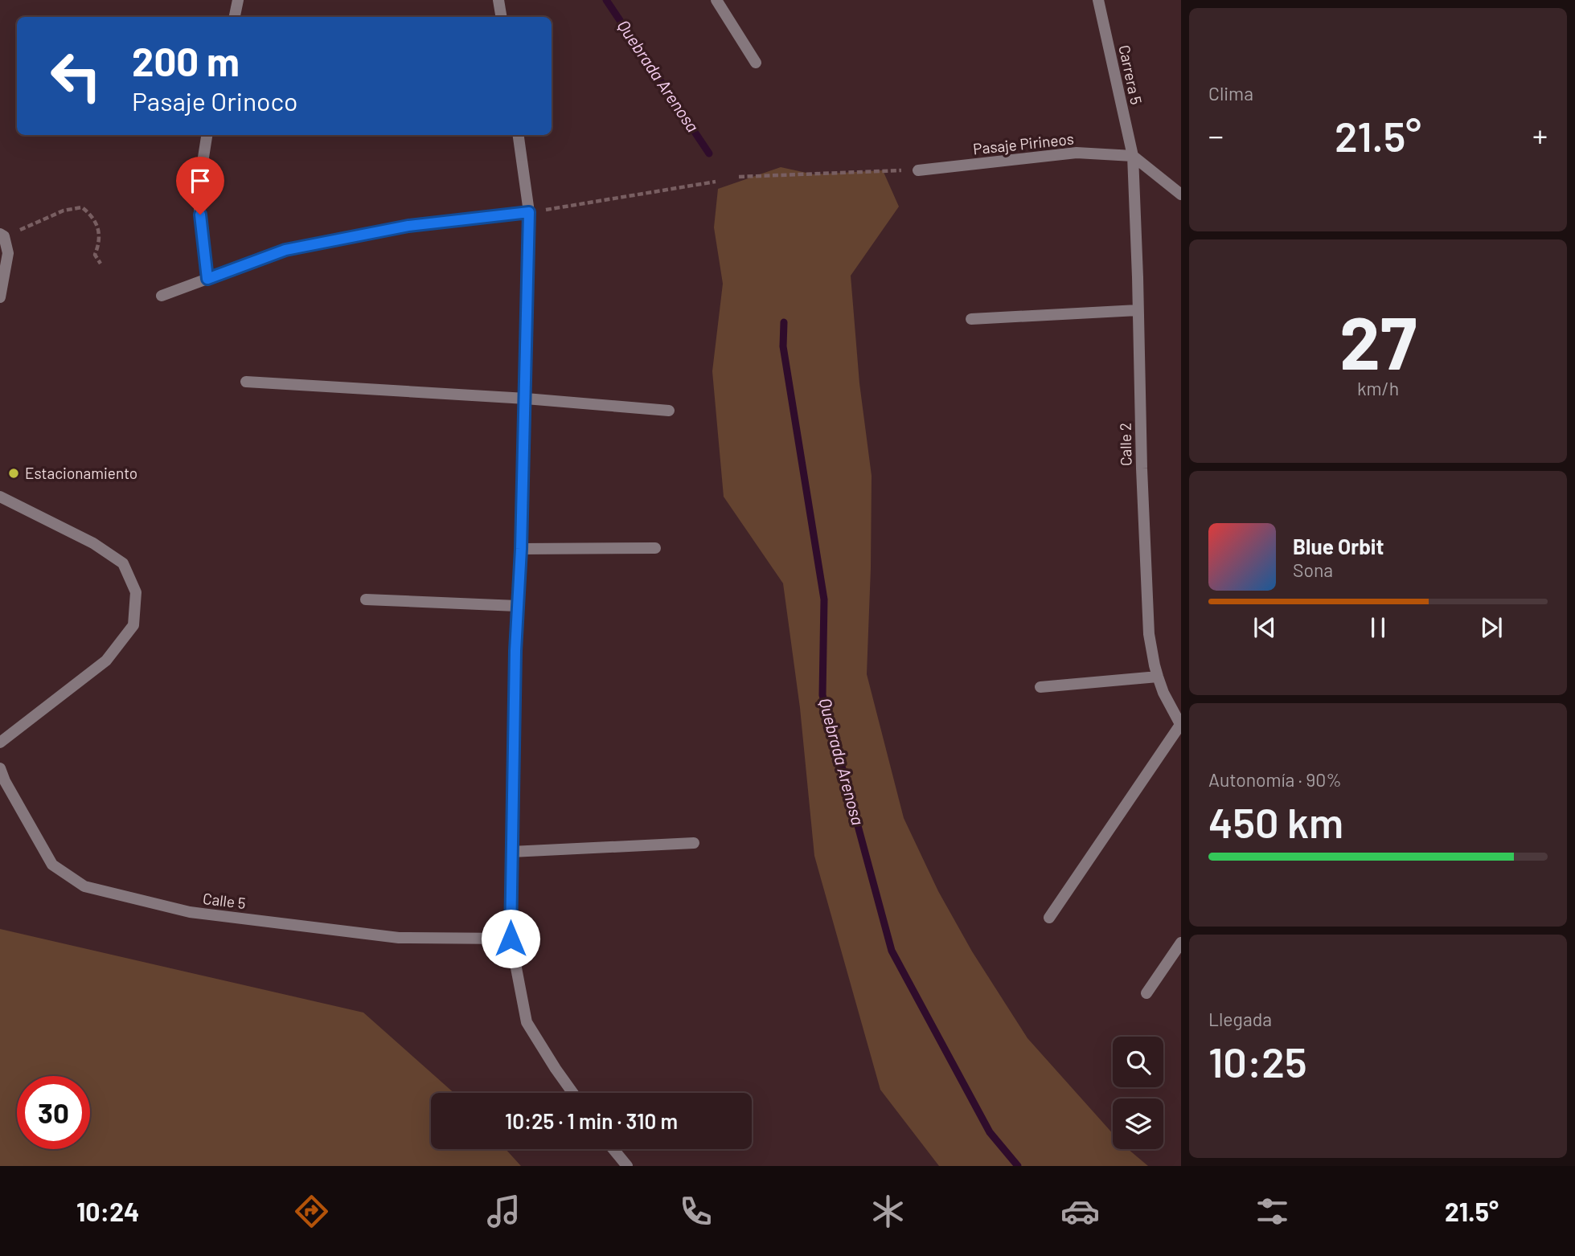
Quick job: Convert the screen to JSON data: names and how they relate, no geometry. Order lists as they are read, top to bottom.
{
  "streets": {
    "street": [
      "Carrera 5",
      "Pasaje Pirineos",
      "Calle 2",
      "Calle 5"
    ]
  },
  "crossings": [
    ["Carrera 5", "Pasaje Pirineos"],
    ["Carrera 5", "Calle 2"],
    ["Pasaje Pirineos", "Calle 2"]
  ],
  "water": ["Quebrada Arenosa"],
  "places": ["Estacionamiento"],
  "page": {
    "tile": [
      "Clima",
      ["27", "km/h"],
      ["Autonomía · 90%", "450 km"],
      ["Llegada", "10:25"]
    ],
    "turn": ["200 m", "Pasaje Orinoco"],
    "heat": ["−", "21.5°", "+"],
    "song": ["Blue Orbit", "Sona"],
    "limit": "30",
    "trip": "10:25 · 1 min · 310 m",
    "tabs": ["10:24", "21.5°"]
  }
}
